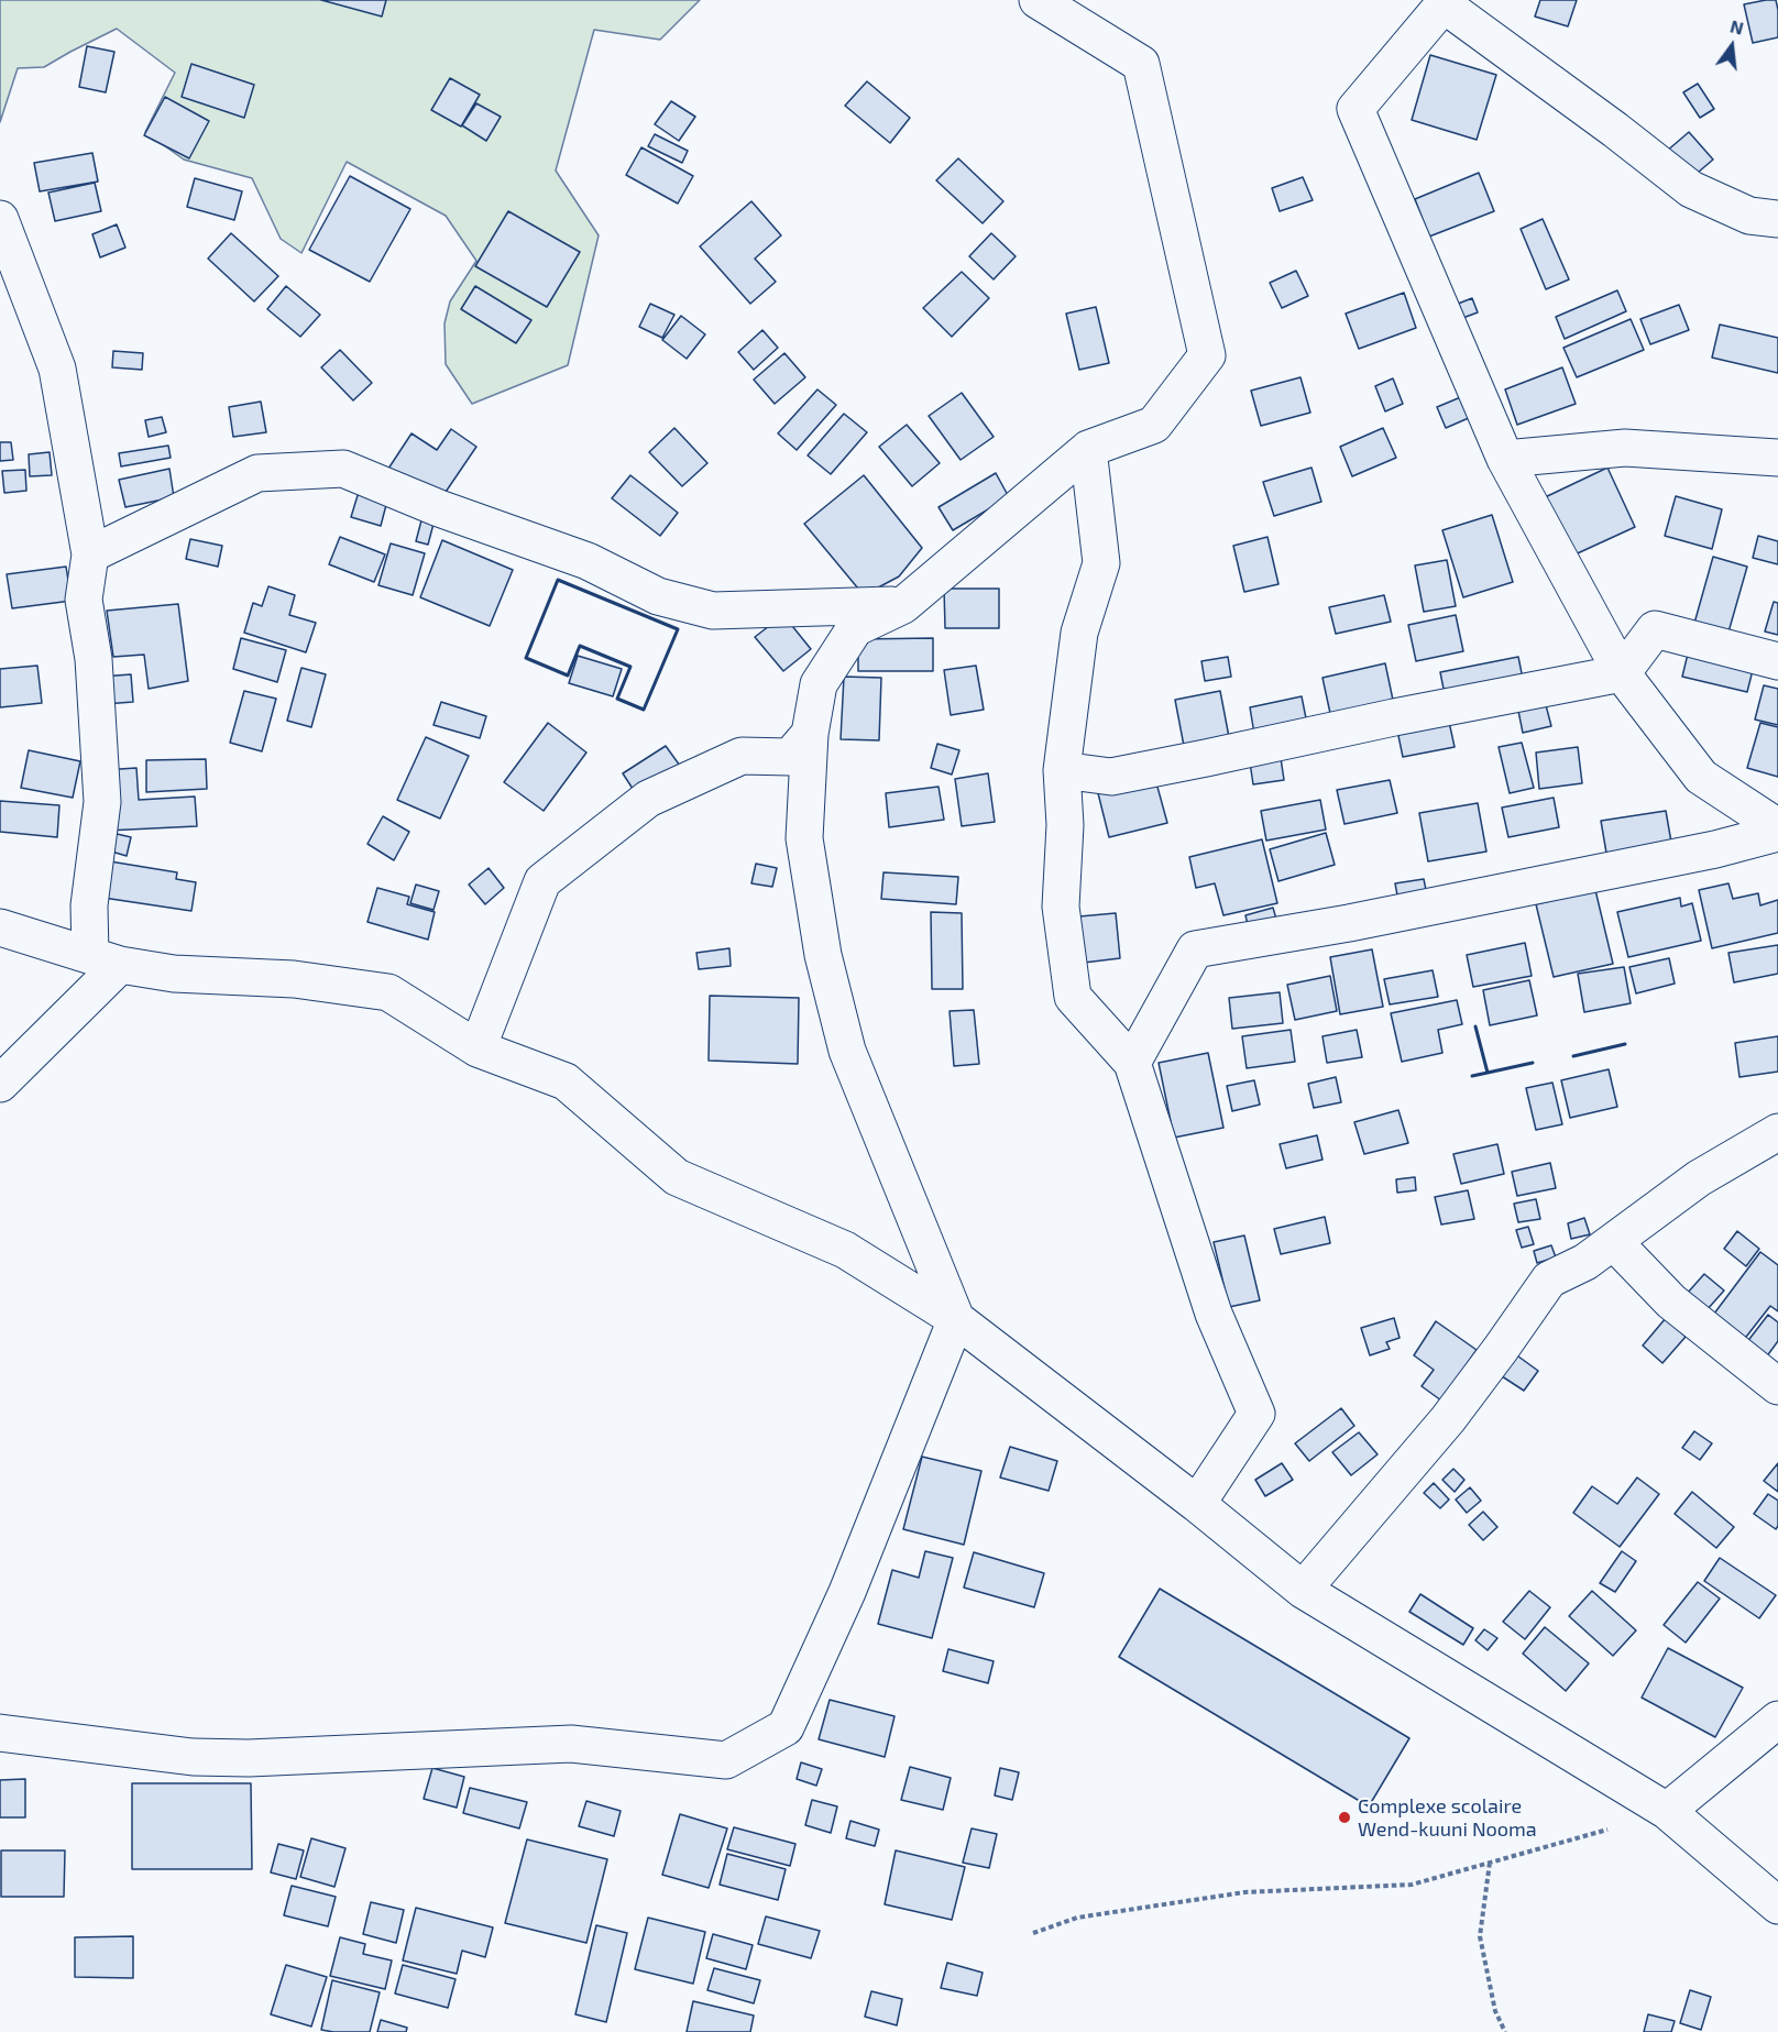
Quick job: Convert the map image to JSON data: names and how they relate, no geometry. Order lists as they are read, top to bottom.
{
  "places": ["Complexe scolaire Wend-kuuni Nooma"],
  "north": "top"
}
